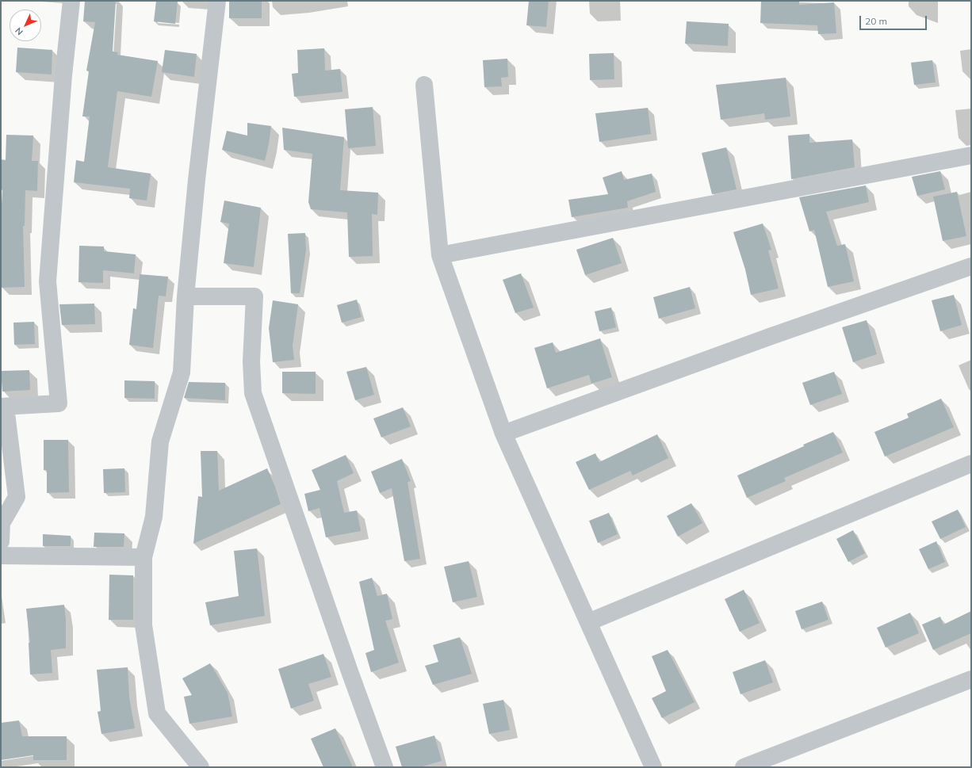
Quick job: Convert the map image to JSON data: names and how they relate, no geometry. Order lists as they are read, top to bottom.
{
  "scale_bar": "20 m",
  "north": "bottom left"
}
